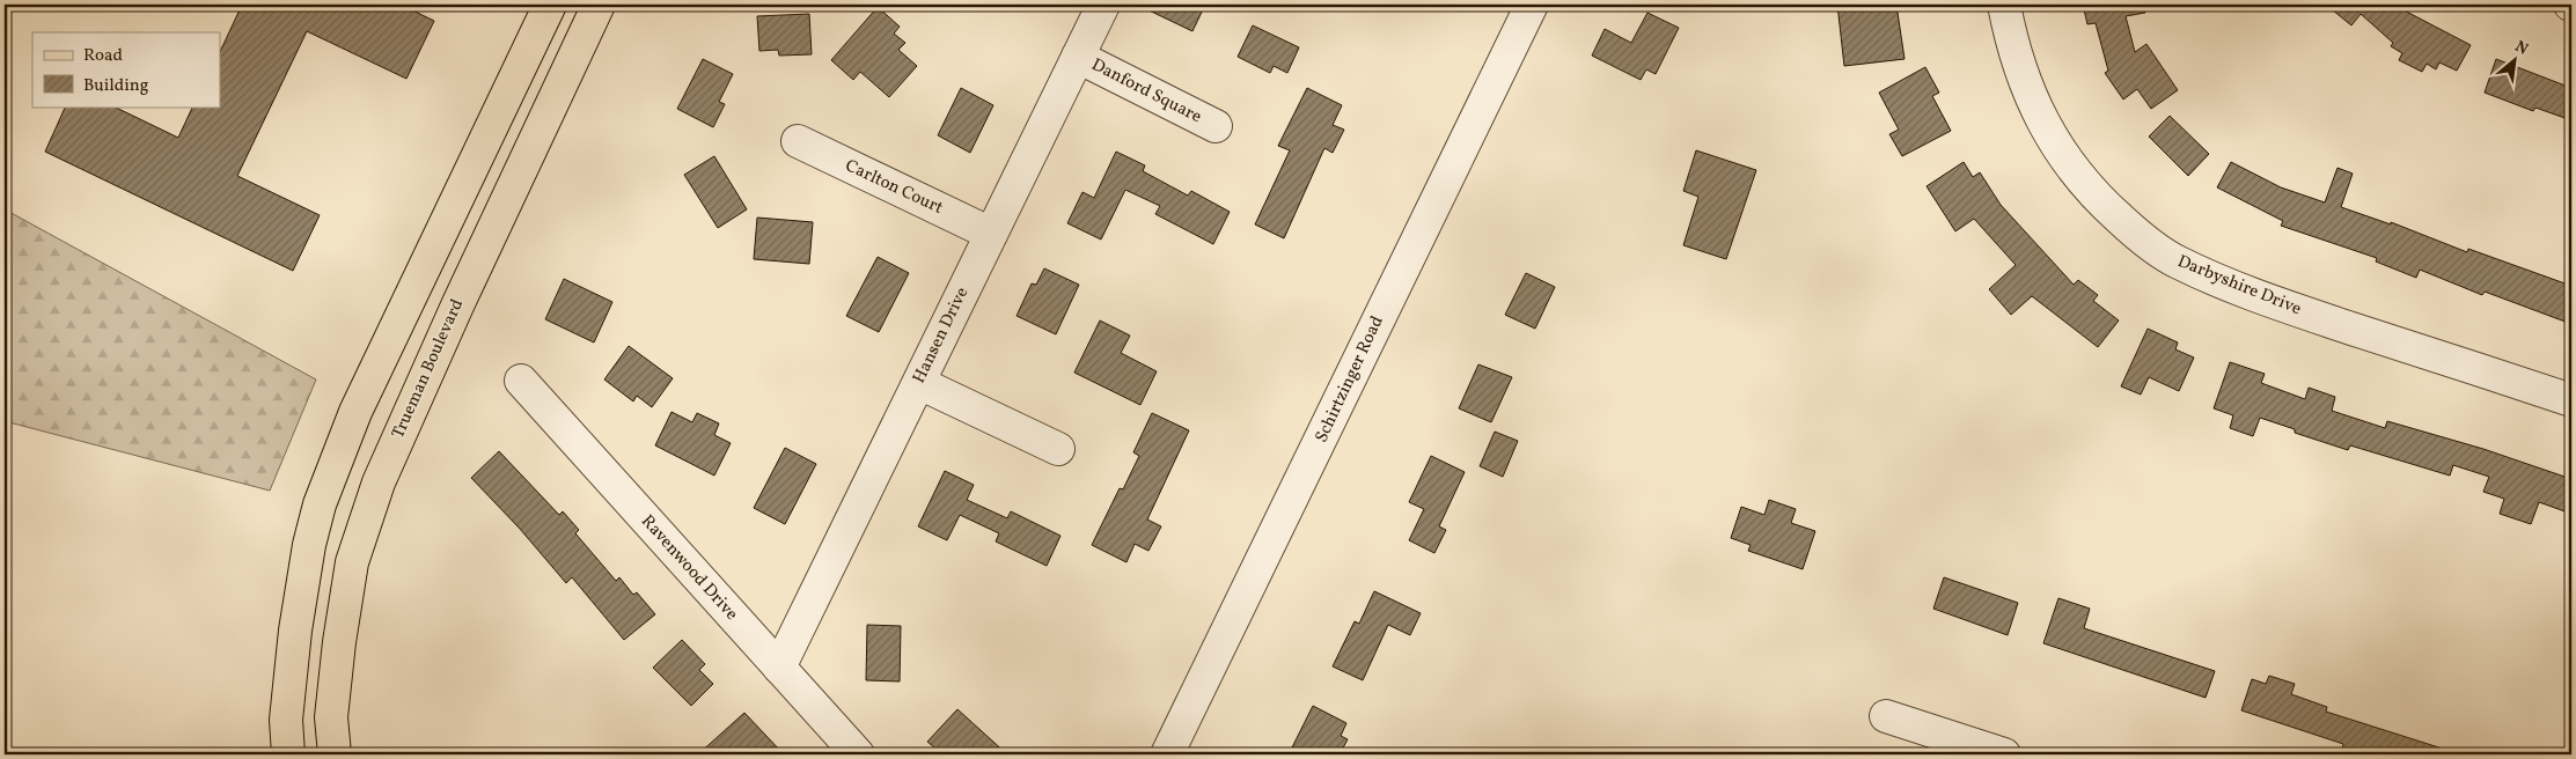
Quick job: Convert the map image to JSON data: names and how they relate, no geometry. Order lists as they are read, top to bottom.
{
  "streets": {
    "main road": ["Trueman Boulevard"],
    "street": [
      "Danford Square",
      "Carlton Court",
      "Darbyshire Drive",
      "Hansen Drive",
      "Schirtzinger Road",
      "Ravenwood Drive"
    ]
  },
  "crossings": [
    ["Danford Square", "Hansen Drive"],
    ["Carlton Court", "Hansen Drive"],
    ["Hansen Drive", "Ravenwood Drive"]
  ],
  "legend": ["Road", "Building"],
  "north": "top right"
}
